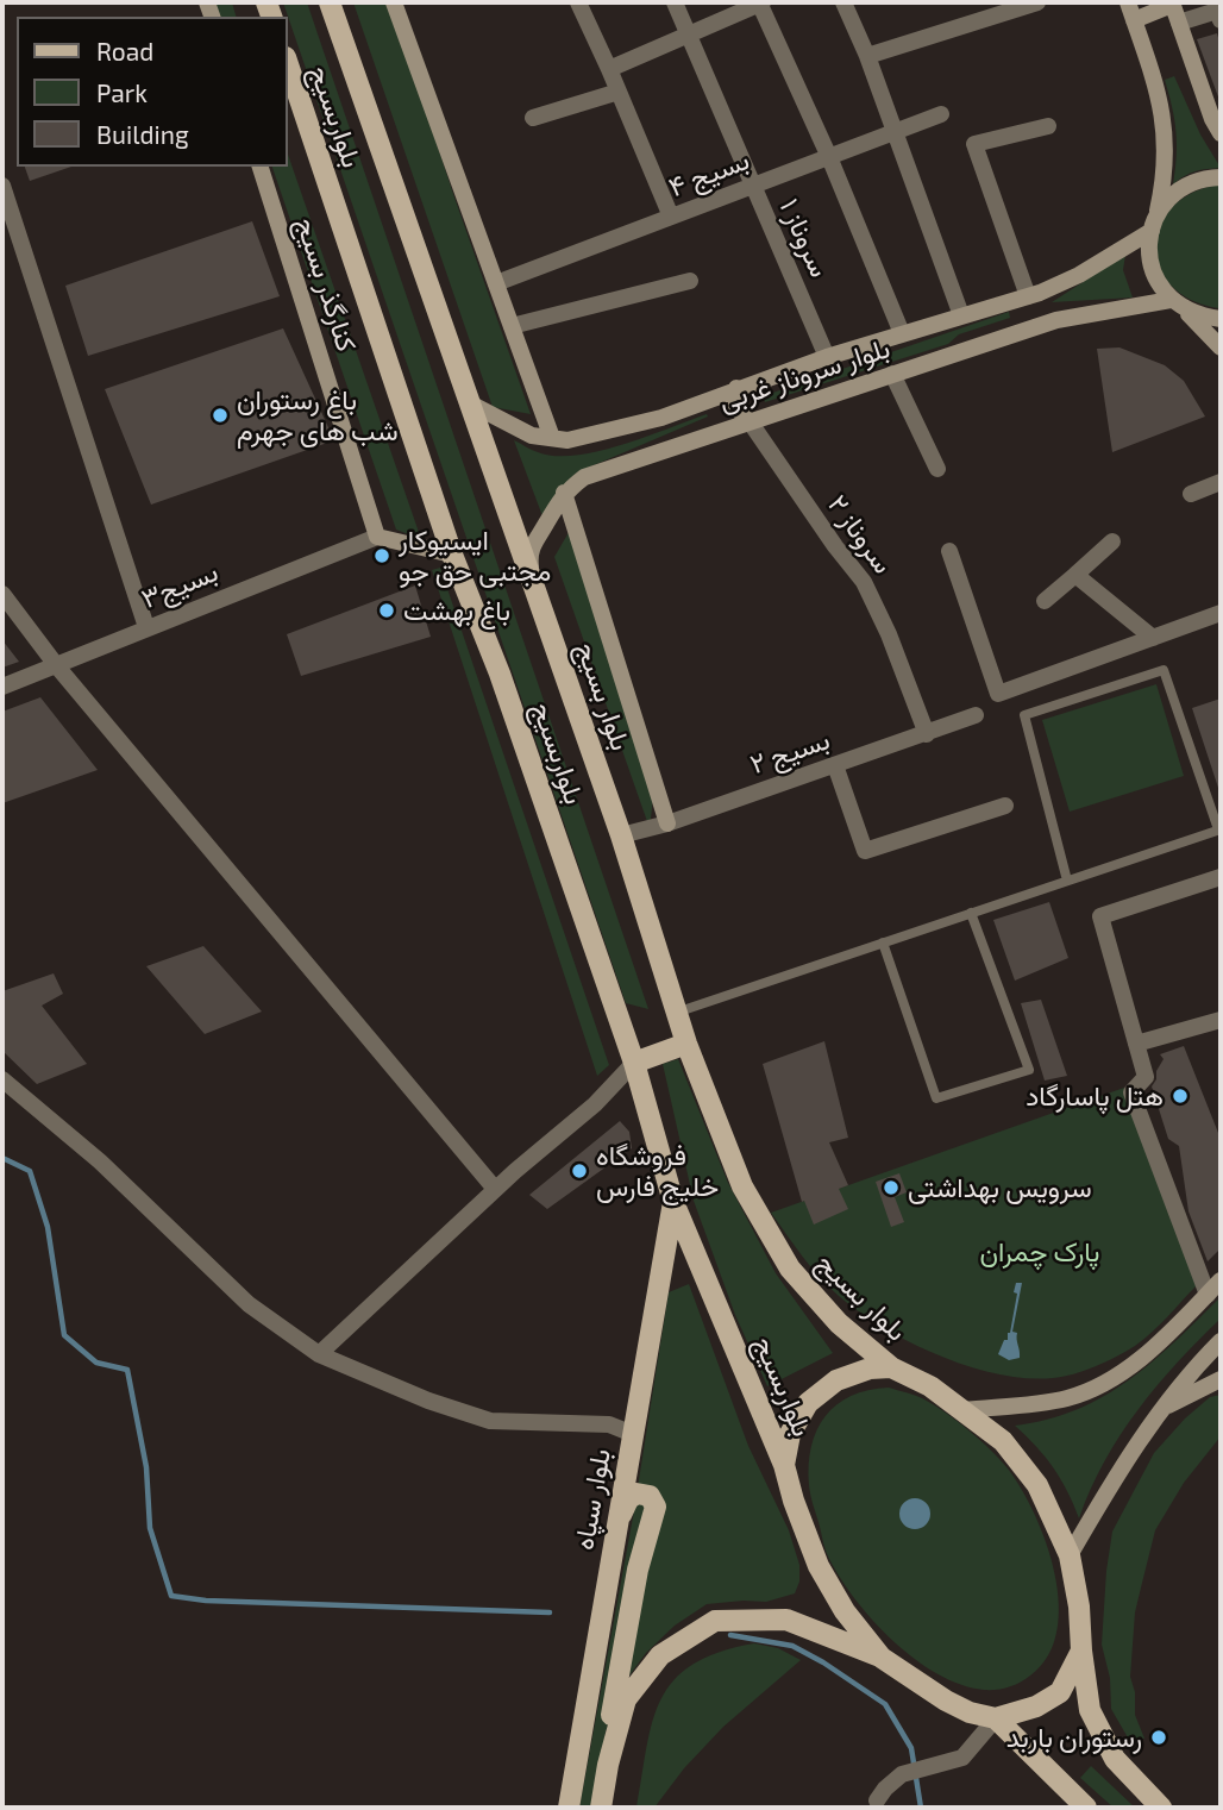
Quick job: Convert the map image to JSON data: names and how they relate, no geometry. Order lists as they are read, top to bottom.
{
  "streets": {
    "main road": ["بلواربسیج", "بلوار بسیج", "بلوار سپاه"],
    "street": [
      "بسیج ۴",
      "سروناز ۱",
      "کنارگذر بسیج",
      "بلوار سروناز غربی",
      "سروناز ۲",
      "بسیج۳",
      "بسیج ۲"
    ]
  },
  "crossings": [
    ["بلواربسیج", "بلوار سپاه"],
    ["بسیج ۴", "سروناز ۱"],
    ["سروناز ۱", "بلوار سروناز غربی"],
    ["کنارگذر بسیج", "بسیج۳"],
    ["بلوار سروناز غربی", "سروناز ۲"],
    ["بلوار سروناز غربی", "بلوار بسیج"],
    ["سروناز ۲", "بسیج ۲"],
    ["بلوار بسیج", "بسیج ۲"]
  ],
  "parks": ["پارک چمران"],
  "places": [
    "باغ رستوران شب های جهرم",
    "ایسیوکار مجتبی حق جو",
    "باغ بهشت",
    "هتل پاسارگاد",
    "فروشگاه خلیج فارس",
    "سرویس بهداشتی",
    "رستوران باربد"
  ],
  "legend": ["Road", "Park", "Building"]
}
